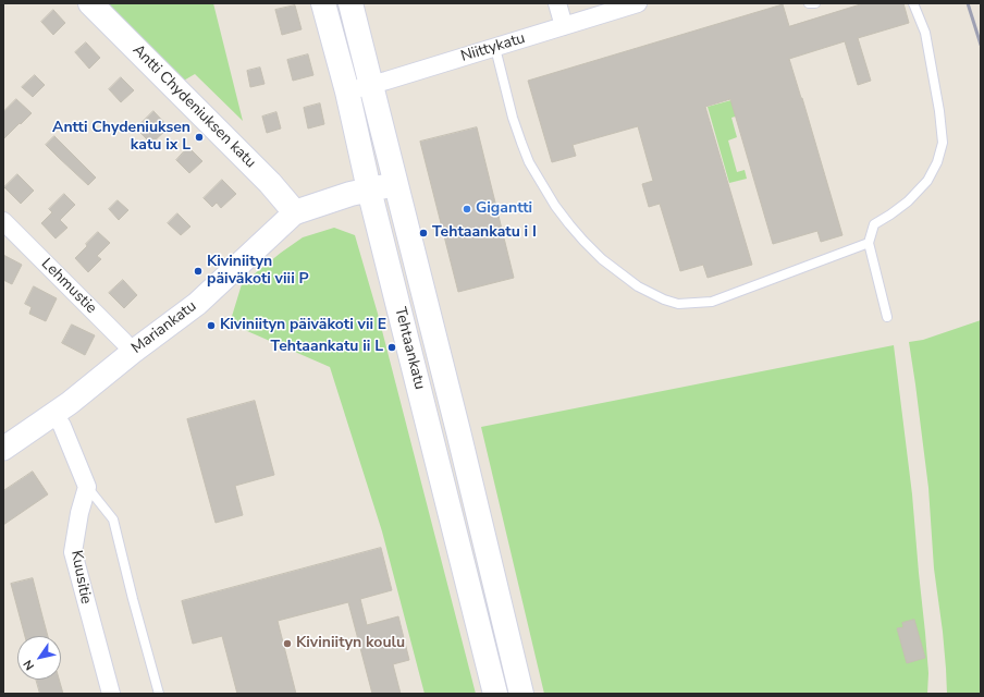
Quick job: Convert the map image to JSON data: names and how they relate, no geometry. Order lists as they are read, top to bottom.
{
  "streets": {
    "main road": ["Antti Chydeniuksen katu", "Mariankatu", "Tehtaankatu"],
    "street": ["Niittykatu", "Lehmustie", "Kuusitie"]
  },
  "crossings": [
    ["Niittykatu", "Tehtaankatu"],
    ["Antti Chydeniuksen katu", "Mariankatu"],
    ["Lehmustie", "Mariankatu"],
    ["Mariankatu", "Tehtaankatu"]
  ],
  "places": [
    "Antti Chydeniuksen katu ix L",
    "Gigantti",
    "Tehtaankatu i I",
    "Kiviniityn päiväkoti viii P",
    "Kiviniityn päiväkoti vii E",
    "Tehtaankatu ii L",
    "Kiviniityn koulu"
  ],
  "north": "bottom left"
}
